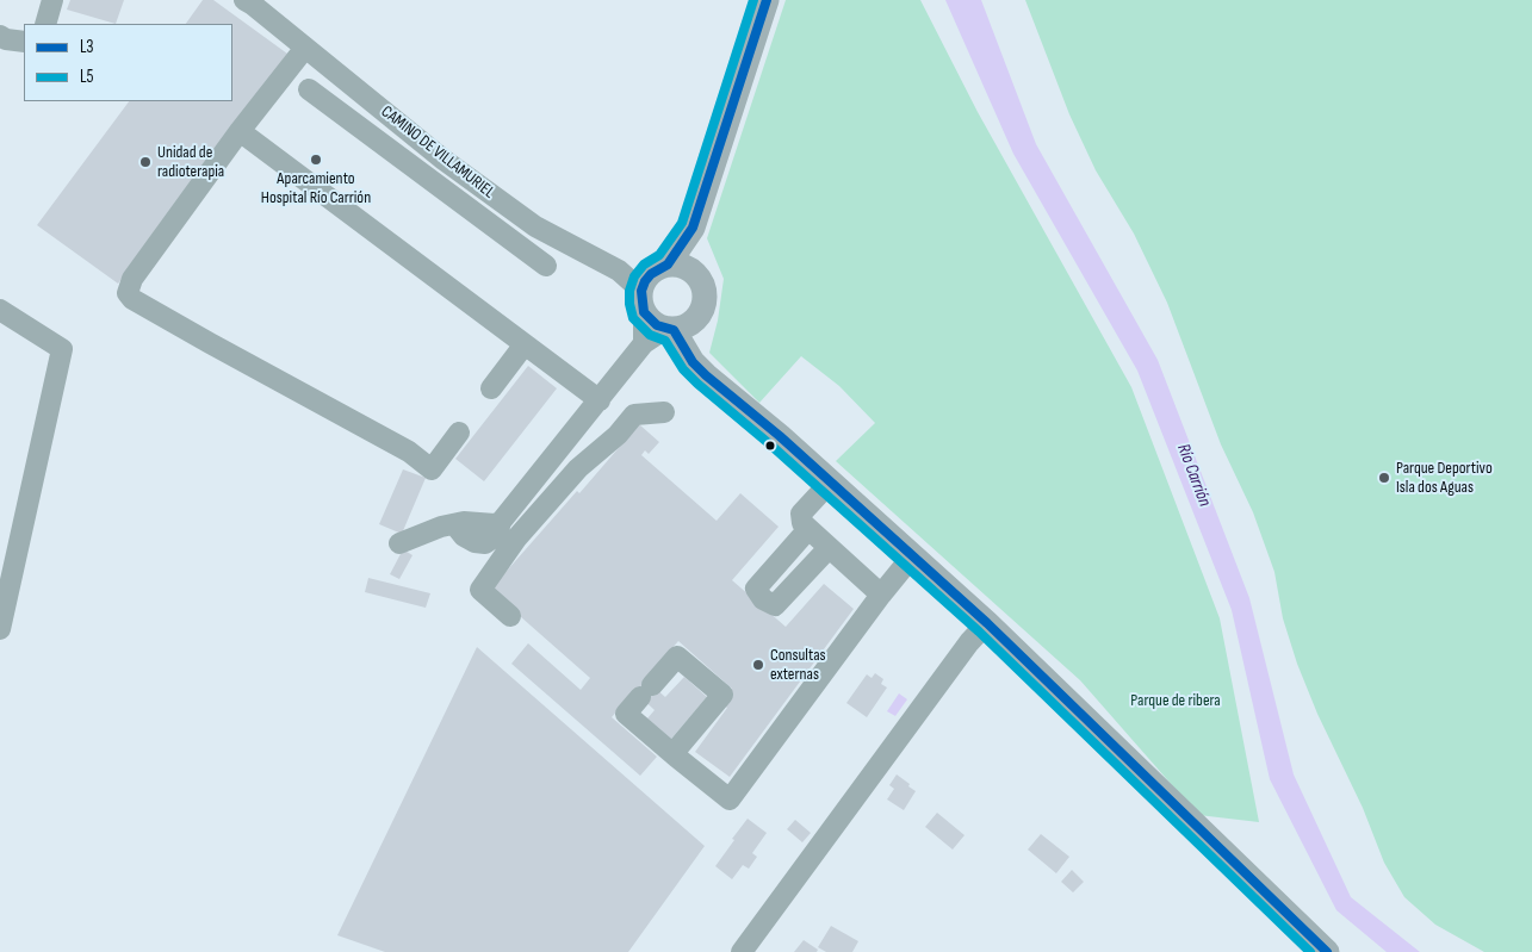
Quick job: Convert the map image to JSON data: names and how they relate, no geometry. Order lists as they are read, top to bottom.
{
  "streets": {
    "street": ["CAMINO DE VILLAMURIEL"]
  },
  "water": ["Río Carrión"],
  "parks": ["Parque de ribera"],
  "places": [
    "Aparcamiento Hospital Río Carrión",
    "Unidad de radioterapia",
    "Parque Deportivo Isla dos Aguas",
    "Consultas externas"
  ],
  "lines": ["transit line L3", "transit line L5"],
  "legend": ["L3", "L5"]
}
